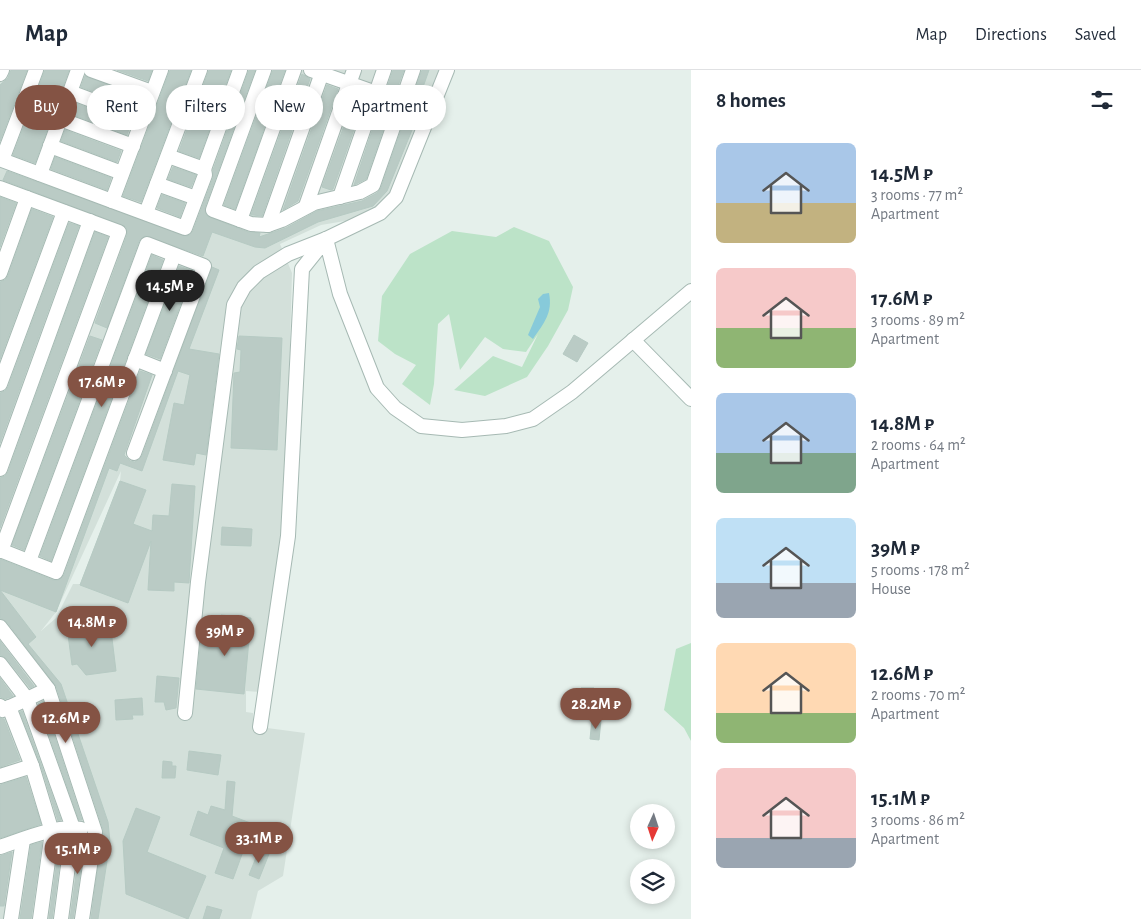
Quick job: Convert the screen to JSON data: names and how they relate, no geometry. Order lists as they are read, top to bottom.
{
  "north": "bottom",
  "page": {
    "header": "Map",
    "nav": ["Map", "Directions", "Saved"],
    "heading": "8 homes",
    "chip": [
      "Buy",
      "Rent",
      "Filters",
      "New",
      "Apartment"
    ],
    "list": [
      {
        "name": "14.5M ₽",
        "note": "3 rooms · 77 m² · Apartment"
      },
      {
        "name": "17.6M ₽",
        "note": "3 rooms · 89 m² · Apartment"
      },
      {
        "name": "14.8M ₽",
        "note": "2 rooms · 64 m² · Apartment"
      },
      {
        "name": "39M ₽",
        "note": "5 rooms · 178 m² · House"
      },
      {
        "name": "12.6M ₽",
        "note": "2 rooms · 70 m² · Apartment"
      },
      {
        "name": "15.1M ₽",
        "note": "3 rooms · 86 m² · Apartment"
      }
    ],
    "price": [
      "14.5M ₽",
      "17.6M ₽",
      "14.8M ₽",
      "39M ₽",
      "28.2M ₽",
      "12.6M ₽",
      "33.1M ₽",
      "15.1M ₽"
    ]
  }
}
